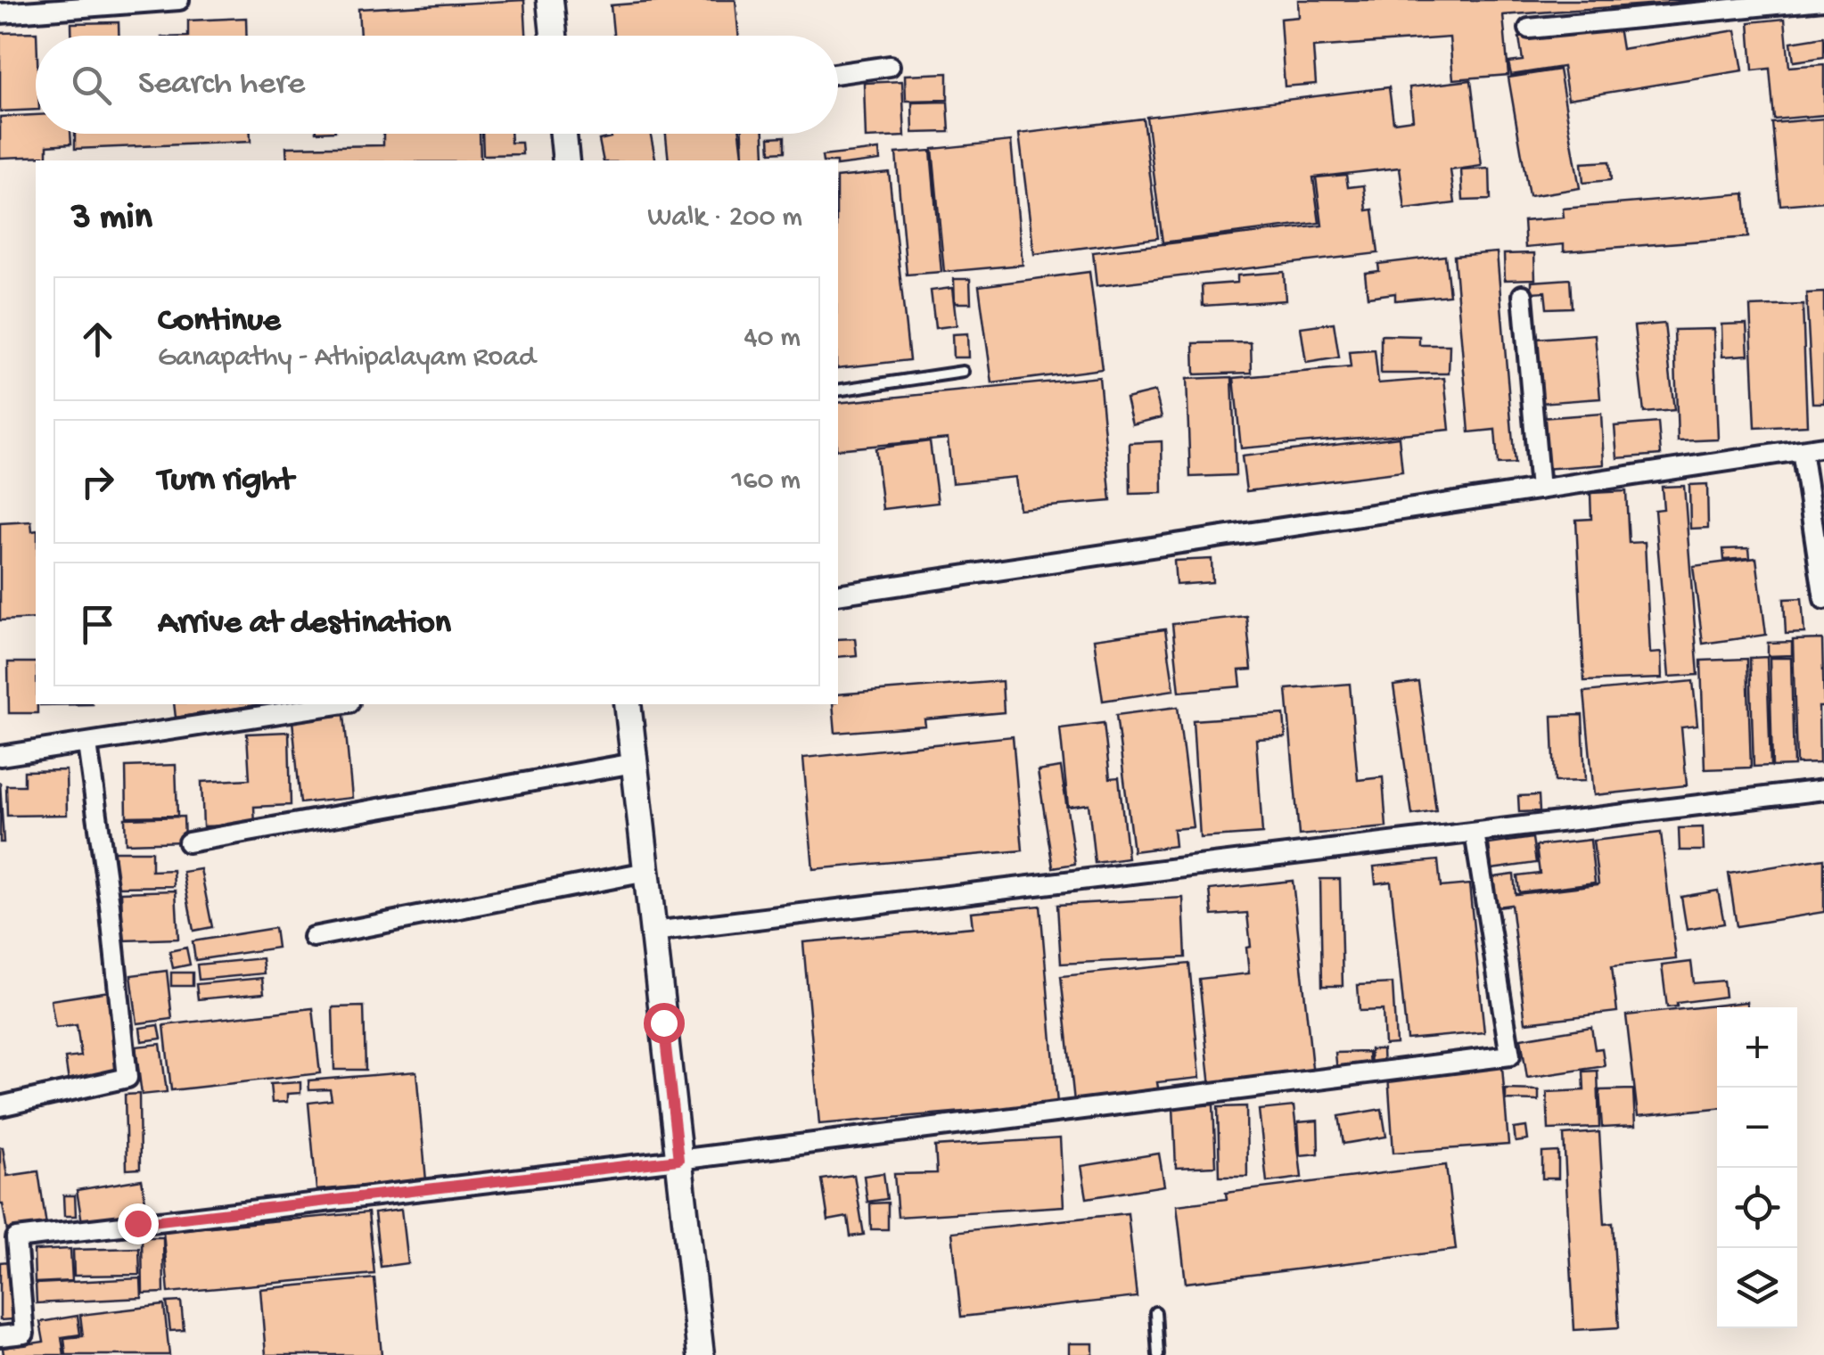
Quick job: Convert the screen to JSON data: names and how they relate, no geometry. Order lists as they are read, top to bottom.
{
  "page": {
    "search": "Search here",
    "heading": ["3 min", "Walk · 200 m"],
    "list": [
      ["Continue", "Ganapathy - Athipalayam Road", "40 m"],
      ["Turn right", "160 m"],
      "Arrive at destination"
    ],
    "map_buttons": ["+", "−"]
  }
}
